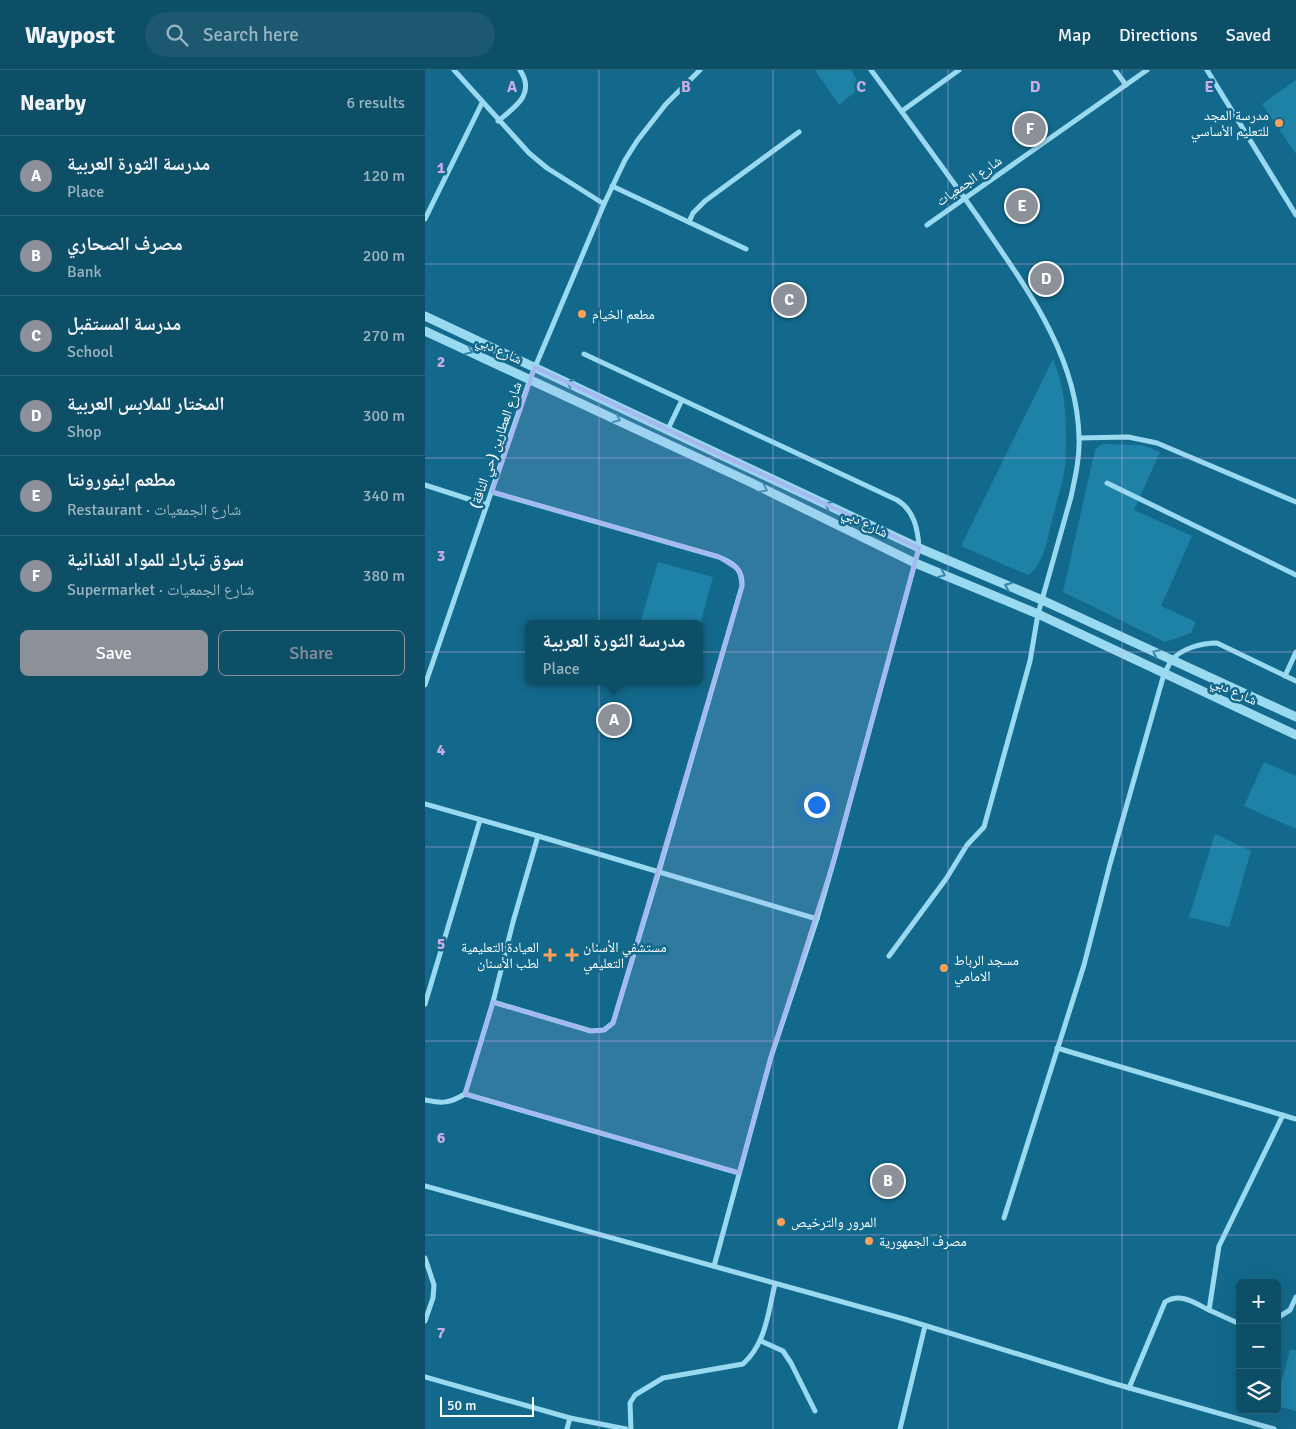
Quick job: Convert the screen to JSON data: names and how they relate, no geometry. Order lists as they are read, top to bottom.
{
  "streets": {
    "street": ["شارع الجمعيات", "شارع دبي", "شارع العطارين (حي الناقة)"]
  },
  "crossings": [
    ["شارع دبي", "شارع العطارين (حي الناقة)"]
  ],
  "places": {
    "other": [
      "مدرسة المجد للتعليم الأساسي",
      "مطعم الخيام",
      "مسجد الرباط الامامي",
      "المرور والترخيص",
      "مصرف الجمهورية"
    ],
    "health": ["العيادة التعليمية لطب الأسنان", "مستشفي الأسنان التعليمي"]
  },
  "scale_bar": "50 m",
  "page": {
    "header": "Waypost",
    "search": "Search here",
    "nav": ["Map", "Directions", "Saved"],
    "heading": ["Nearby", "6 results"],
    "pins": [
      "F",
      "E",
      "D",
      "C",
      "A",
      "B"
    ],
    "list": [
      {
        "mark": "A",
        "name": "مدرسة الثورة العربية",
        "note": "Place",
        "value": "120 m"
      },
      {
        "mark": "B",
        "name": "مصرف الصحاري",
        "note": "Bank",
        "value": "200 m"
      },
      {
        "mark": "C",
        "name": "مدرسة المستقبل",
        "note": "School",
        "value": "270 m"
      },
      {
        "mark": "D",
        "name": "المختار للملابس العربية",
        "note": "Shop",
        "value": "300 m"
      },
      {
        "mark": "E",
        "name": "مطعم ايفورونتا",
        "note": "Restaurant · شارع الجمعيات",
        "value": "340 m"
      },
      {
        "mark": "F",
        "name": "سوق تبارك للمواد الغذائية",
        "note": "Supermarket · شارع الجمعيات",
        "value": "380 m"
      }
    ],
    "buttons": ["Save", "Share"],
    "popup": ["مدرسة الثورة العربية", "Place"],
    "map_buttons": ["+", "−"],
    "scale": "50 m"
  },
  "grid": {
    "columns": [
      "A",
      "B",
      "C",
      "D",
      "E"
    ],
    "rows": [
      "1",
      "2",
      "3",
      "4",
      "5",
      "6",
      "7"
    ]
  }
}
